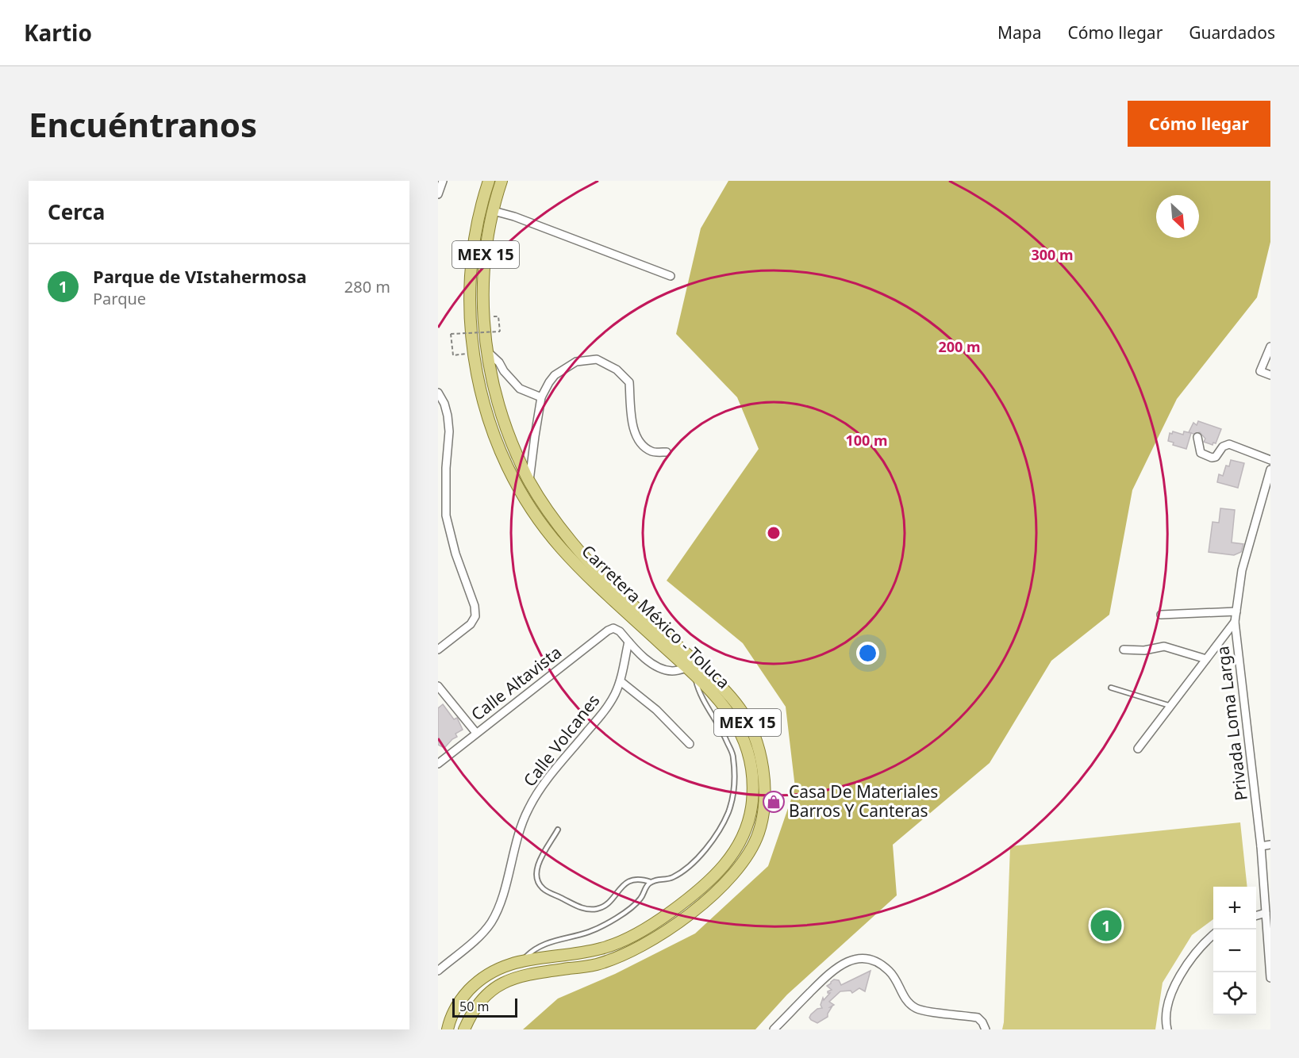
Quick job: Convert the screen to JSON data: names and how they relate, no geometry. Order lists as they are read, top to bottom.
{
  "streets": {
    "main road": ["MEX 15", "Carretera México - Toluca"],
    "street": ["Calle Altavista", "Privada Loma Larga", "Calle Volcanes"]
  },
  "crossings": [
    ["Calle Altavista", "Calle Volcanes"]
  ],
  "places": {
    "shop": ["Casa De Materiales Barros Y Canteras"]
  },
  "scale_bar": "50 m",
  "north": "bottom right",
  "page": {
    "header": "Kartio",
    "nav": ["Mapa", "Cómo llegar", "Guardados"],
    "buttons": "Cómo llegar",
    "title": "Encuéntranos",
    "heading": "Cerca",
    "list": [
      {
        "mark": "1",
        "name": "Parque de VIstahermosa",
        "note": "Parque",
        "value": "280 m"
      }
    ],
    "map_buttons": ["+", "−"],
    "pins": "1",
    "scale": "50 m"
  },
  "rings": ["300 m", "200 m", "100 m"]
}
